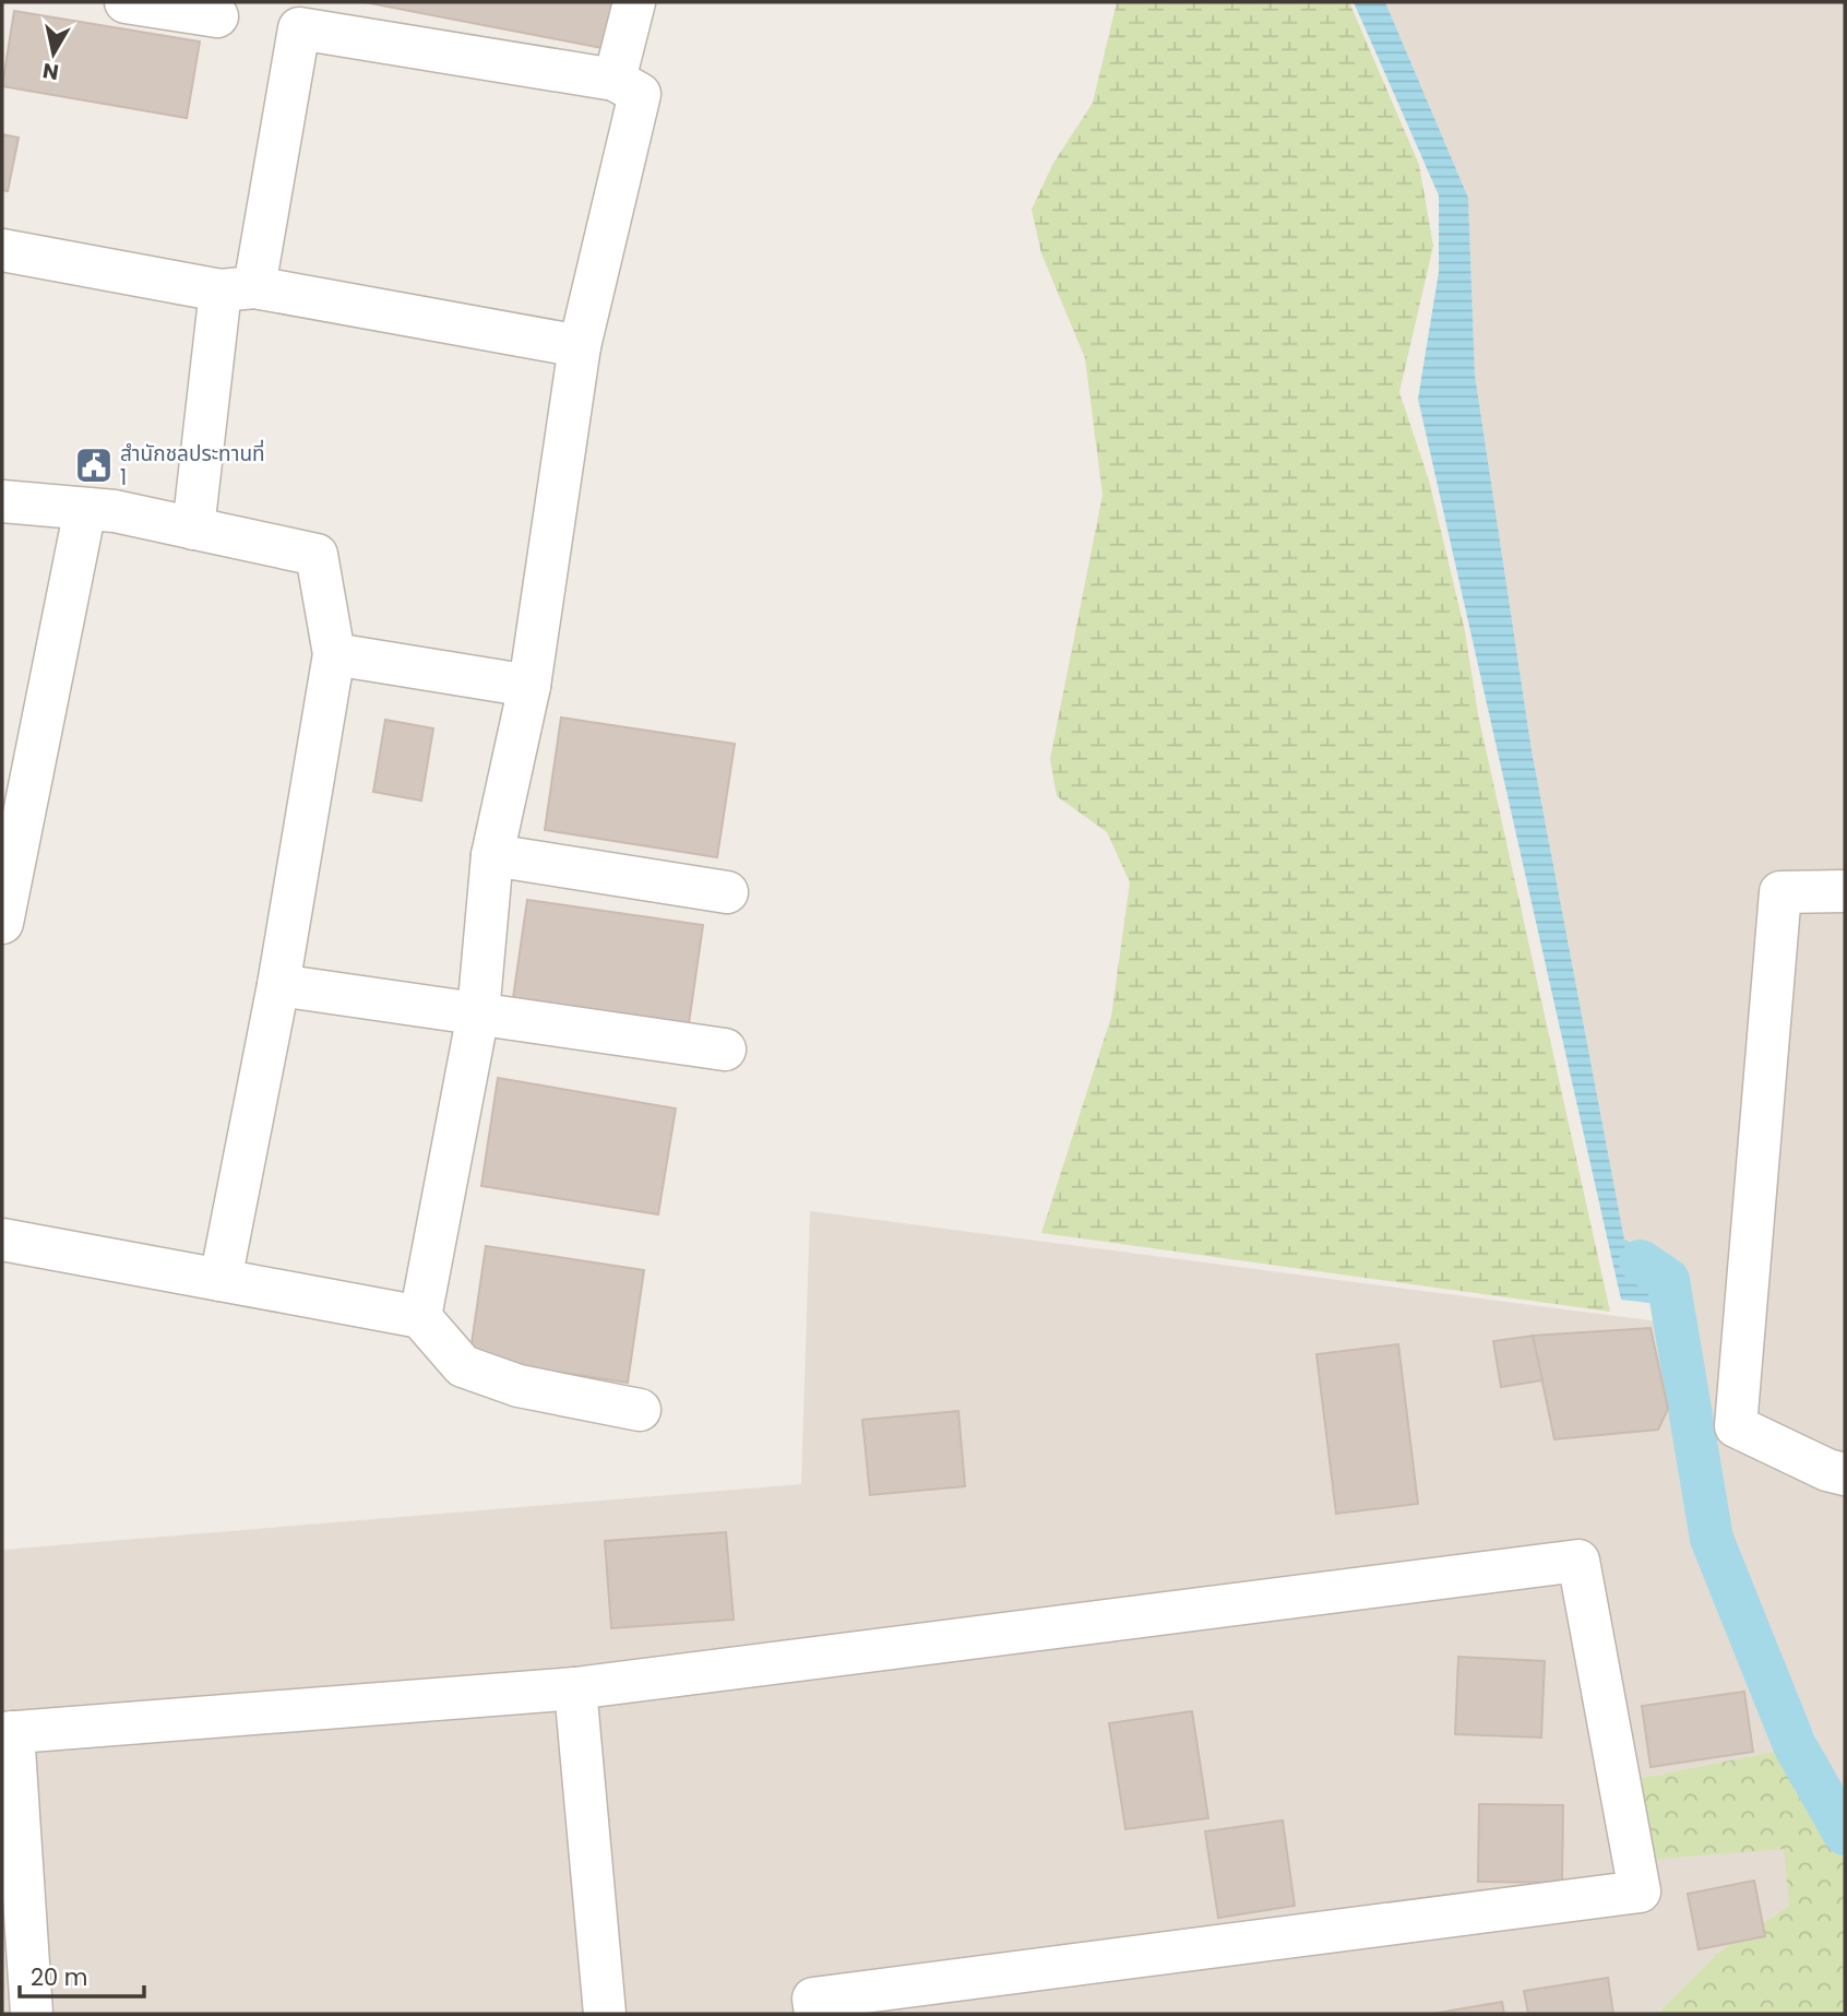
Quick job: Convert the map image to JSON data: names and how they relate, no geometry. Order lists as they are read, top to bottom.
{
  "places": {
    "public building": ["สำนักชลประทานที่ 1"]
  },
  "scale_bar": "20 m",
  "north": "bottom"
}
